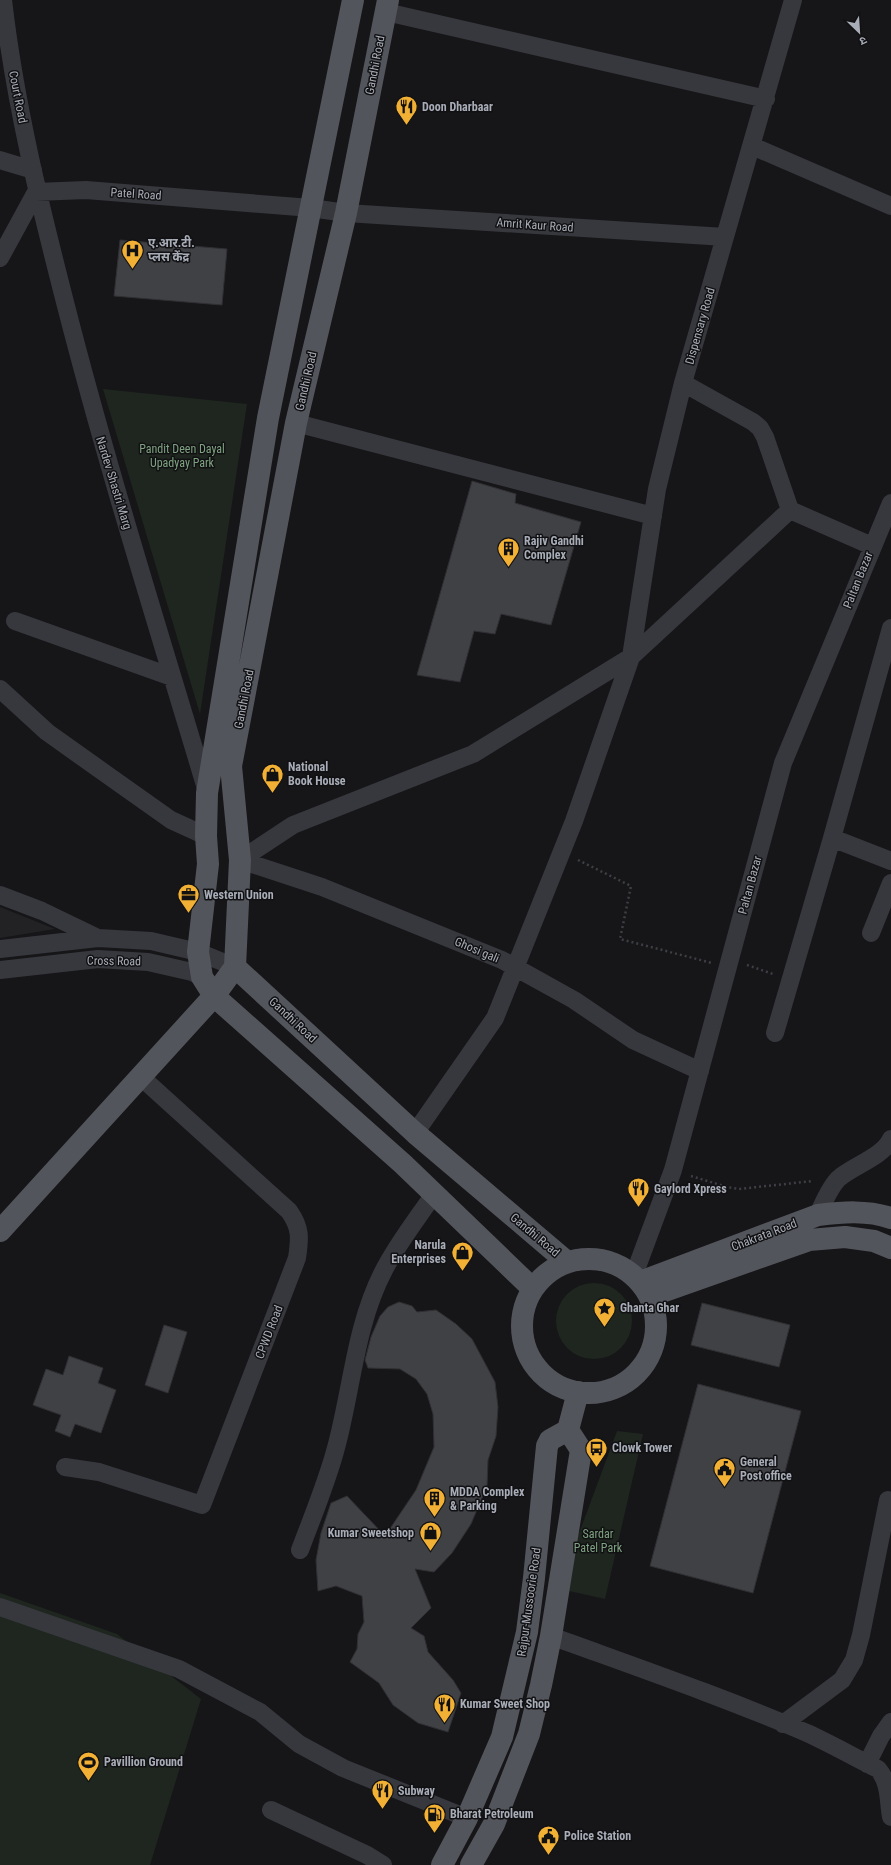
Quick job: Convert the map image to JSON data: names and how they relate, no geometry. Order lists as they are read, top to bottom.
{
  "streets": {
    "main road": ["Gandhi Road", "Chakrata Road", "Rajpur-Mussoorie Road"],
    "street": [
      "Court Road",
      "Patel Road",
      "Amrit Kaur Road",
      "Dispensary Road",
      "Nardev Shastri Marg",
      "Paltan Bazar",
      "Ghosi gali",
      "Cross Road",
      "CPWD Road"
    ]
  },
  "crossings": [
    ["Gandhi Road", "Patel Road"],
    ["Gandhi Road", "Amrit Kaur Road"],
    ["Gandhi Road", "Dispensary Road"],
    ["Gandhi Road", "Nardev Shastri Marg"],
    ["Gandhi Road", "Paltan Bazar"],
    ["Gandhi Road", "Ghosi gali"],
    ["Gandhi Road", "Cross Road"],
    ["Gandhi Road", "Chakrata Road"],
    ["Court Road", "Nardev Shastri Marg"],
    ["Patel Road", "Amrit Kaur Road"],
    ["Patel Road", "Nardev Shastri Marg"],
    ["Amrit Kaur Road", "Dispensary Road"],
    ["Dispensary Road", "Ghosi gali"],
    ["Paltan Bazar", "Ghosi gali"],
    ["Paltan Bazar", "Chakrata Road"]
  ],
  "parks": ["Pandit Deen Dayal Upadyay Park", "Sardar Patel Park"],
  "places": {
    "restaurant": [
      "Doon Dharbaar",
      "Gaylord Xpress",
      "Kumar Sweet Shop",
      "Subway"
    ],
    "hospital": ["ए.आर.टी. प्लस केंद्र"],
    "building": ["Rajiv Gandhi Complex", "MDDA Complex & Parking"],
    "shop": ["National Book House", "Narula Enterprises", "Kumar Sweetshop"],
    "office": ["Western Union"],
    "place": ["Ghanta Ghar"],
    "bus stop": ["Clowk Tower"],
    "public building": ["General Post office", "Police Station"],
    "sports": ["Pavillion Ground"],
    "fuel station": ["Bharat Petroleum"]
  },
  "north": "bottom right"
}
